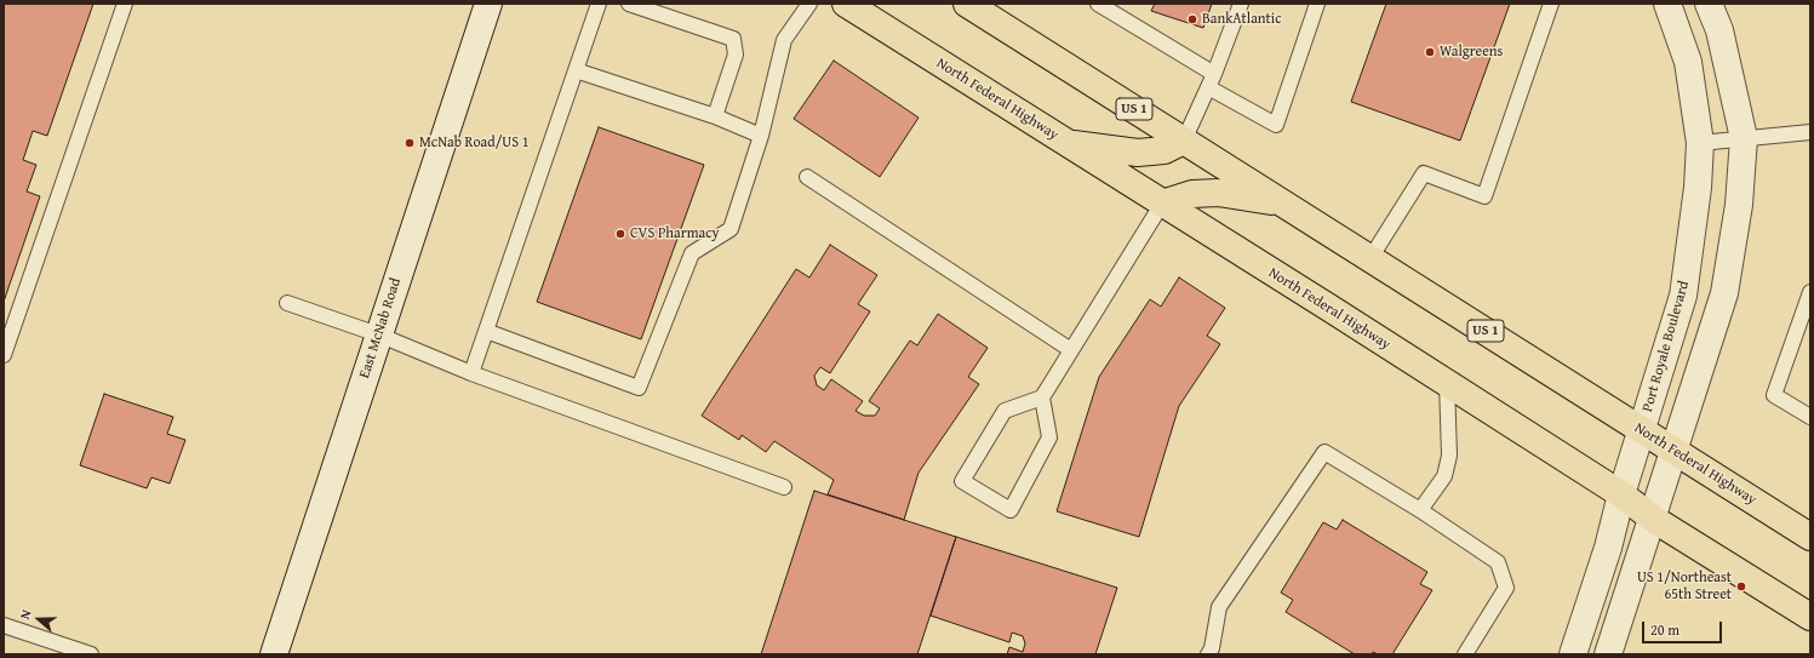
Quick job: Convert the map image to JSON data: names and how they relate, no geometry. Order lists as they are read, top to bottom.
{
  "streets": {
    "main road": ["North Federal Highway", "US 1"],
    "street": ["East McNab Road", "Port Royale Boulevard"]
  },
  "crossings": [
    ["North Federal Highway", "Port Royale Boulevard"]
  ],
  "places": [
    "BankAtlantic",
    "Walgreens",
    "McNab Road/US 1",
    "CVS Pharmacy",
    "US 1/Northeast 65th Street"
  ],
  "scale_bar": "20 m",
  "north": "left"
}
